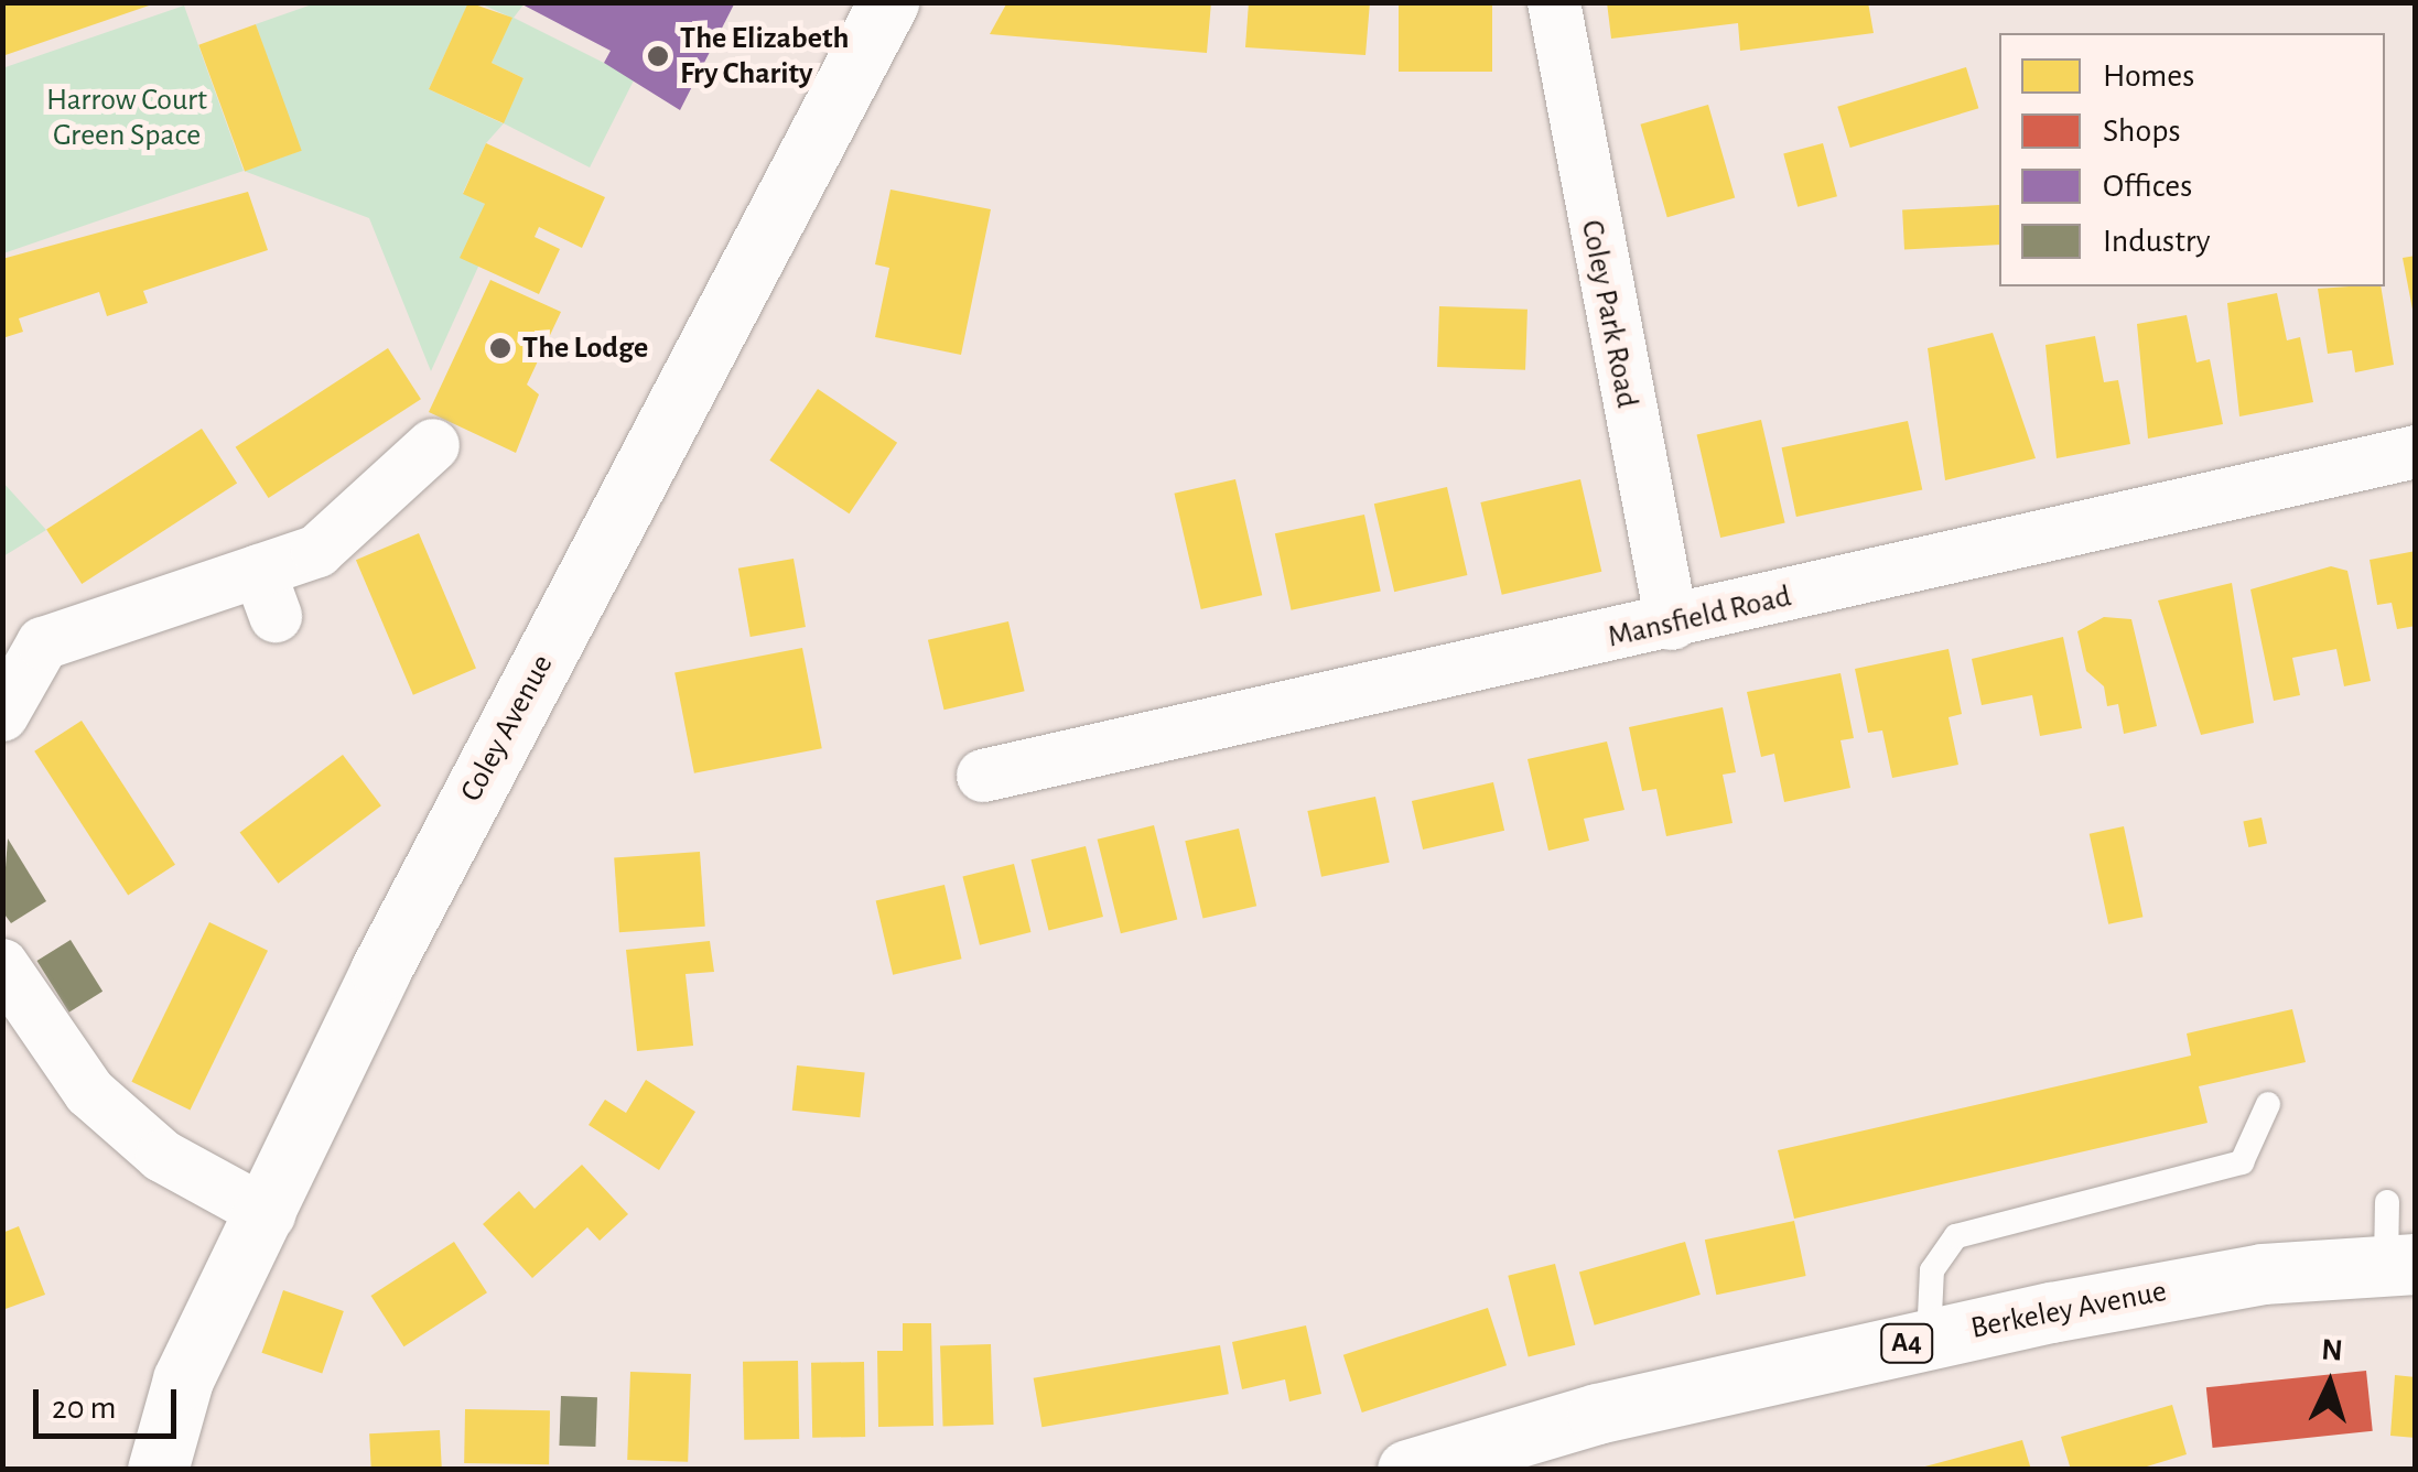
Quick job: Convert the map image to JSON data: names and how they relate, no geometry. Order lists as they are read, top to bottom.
{
  "streets": {
    "street": [
      "Coley Park Road",
      "Mansfield Road",
      "Coley Avenue",
      "Berkeley Avenue",
      "A4"
    ]
  },
  "crossings": [
    ["Coley Park Road", "Mansfield Road"]
  ],
  "parks": ["Harrow Court Green Space"],
  "places": ["The Elizabeth Fry Charity", "The Lodge"],
  "legend": [
    "Homes",
    "Shops",
    "Offices",
    "Industry"
  ],
  "scale_bar": "20 m",
  "north": "top"
}
